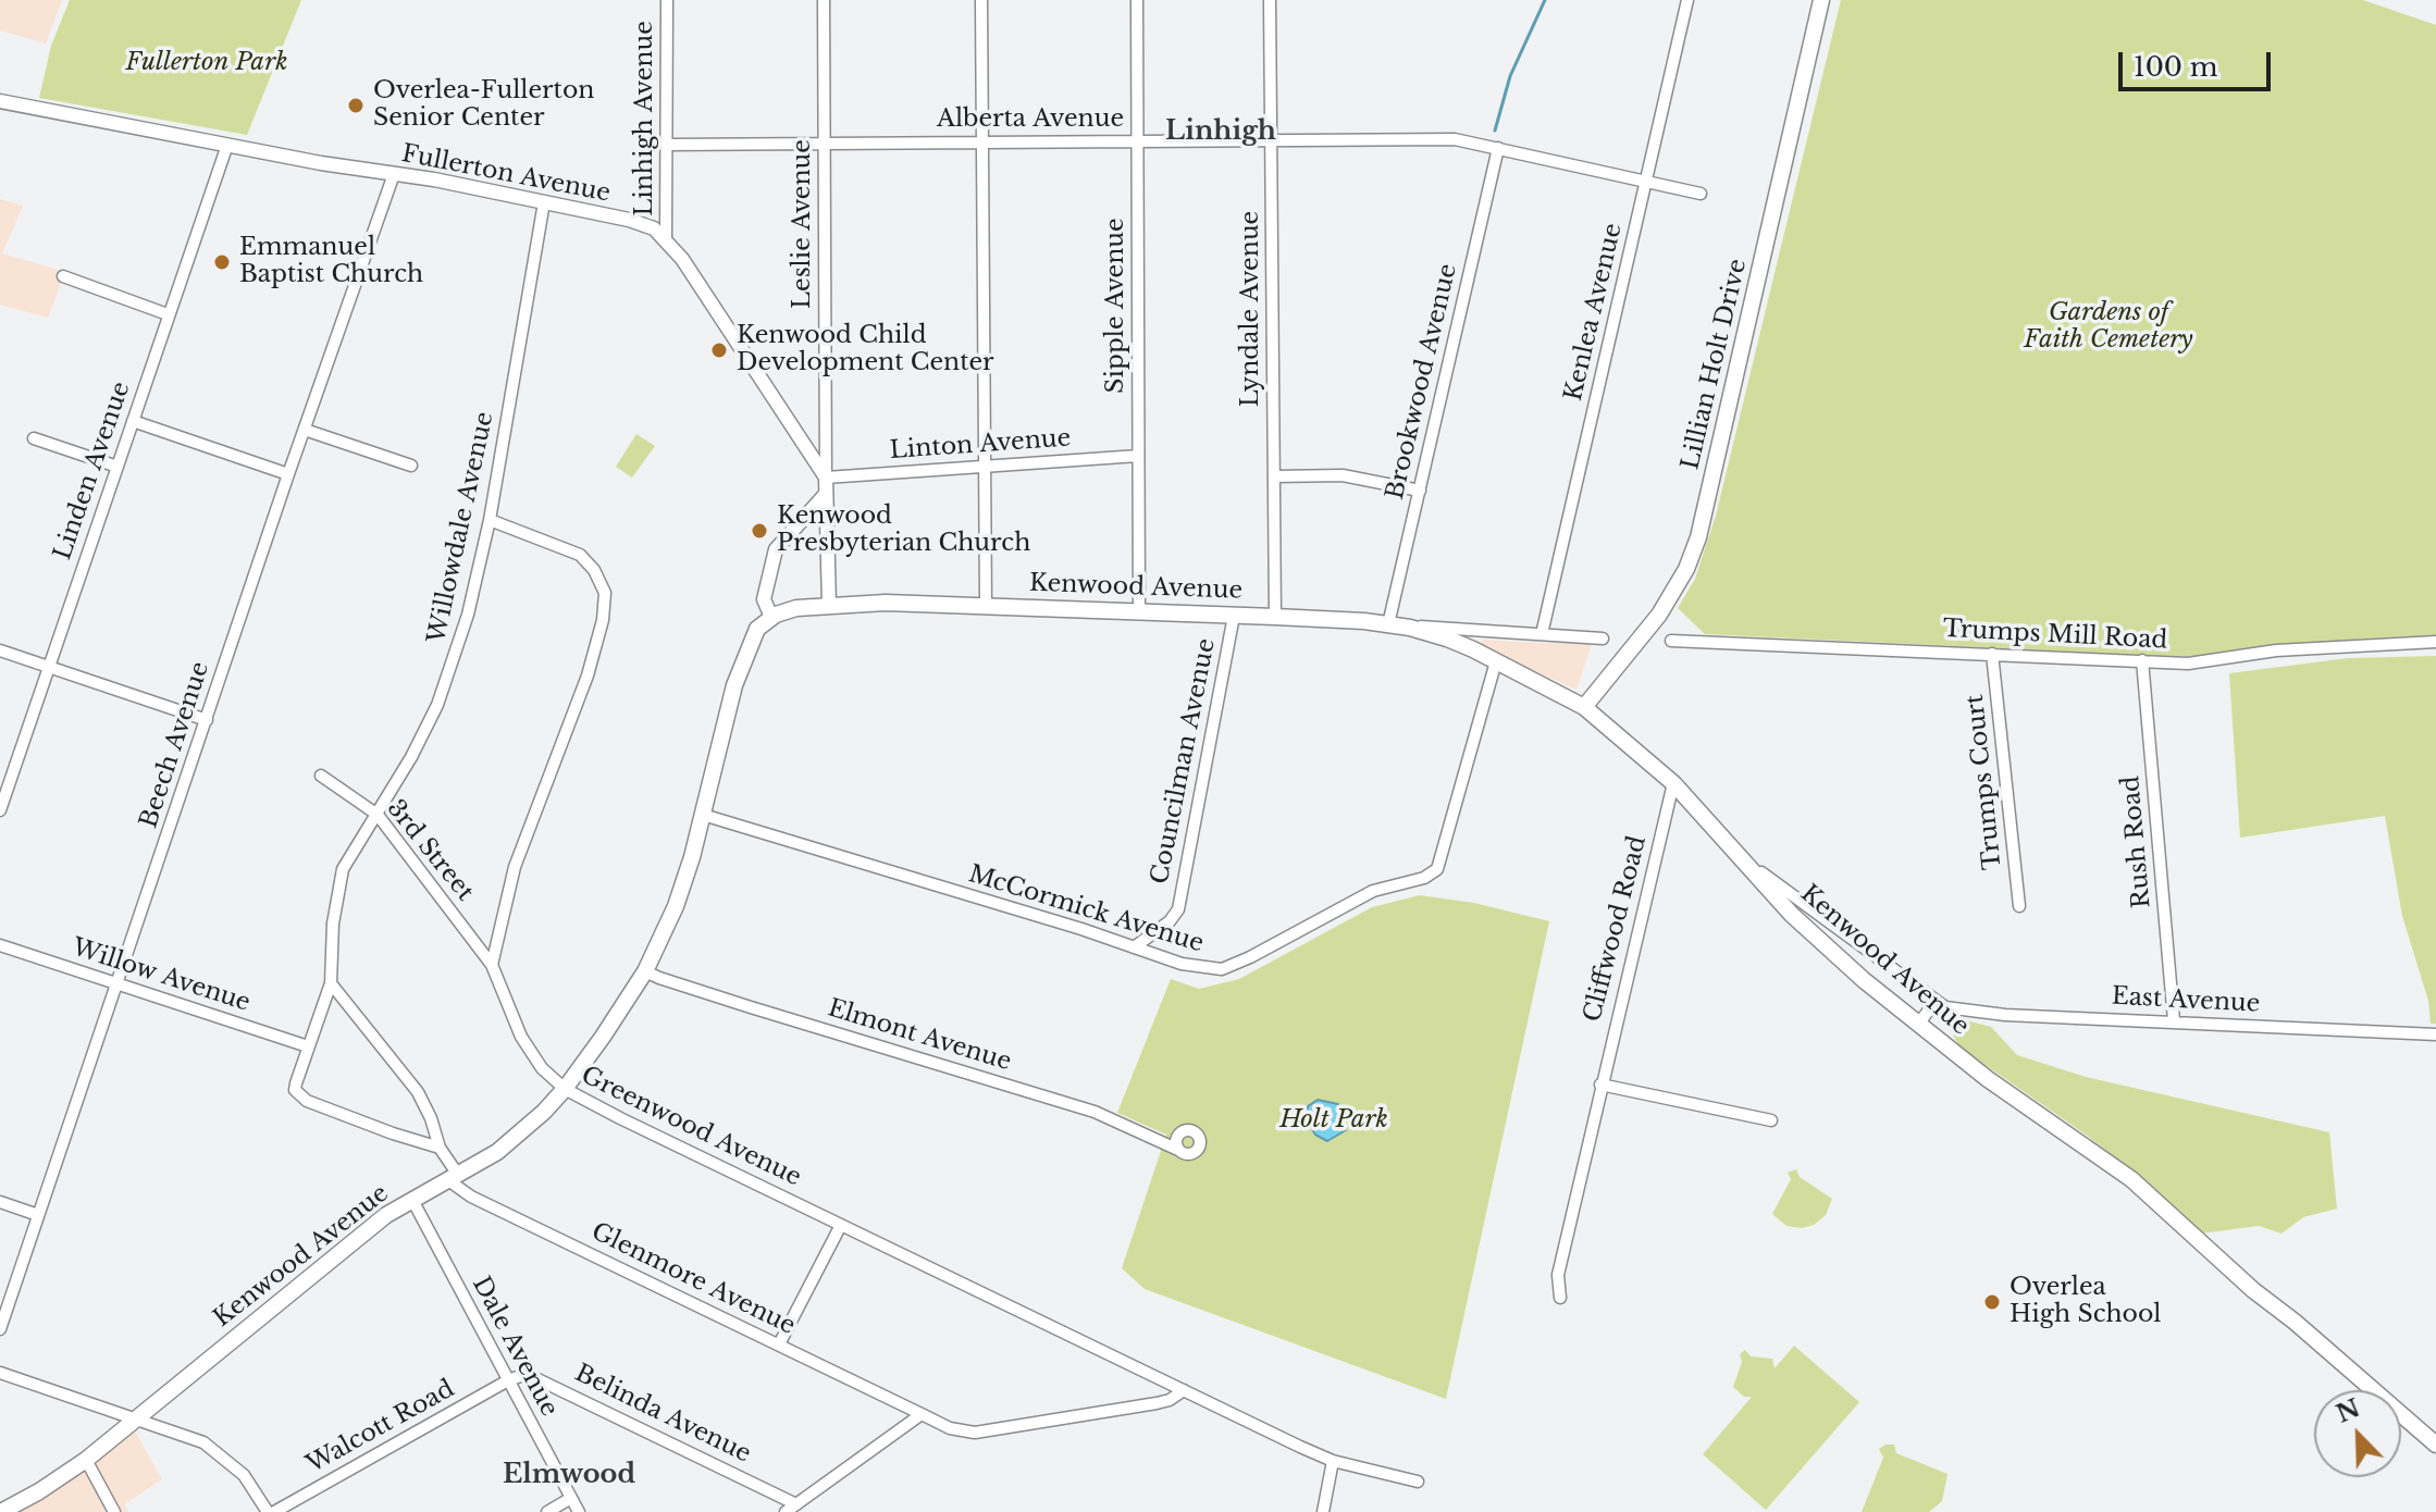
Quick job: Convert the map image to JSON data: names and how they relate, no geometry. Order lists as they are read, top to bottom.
{
  "streets": {
    "main road": ["Lillian Holt Drive", "Kenwood Avenue"],
    "street": [
      "Linhigh Avenue",
      "Alberta Avenue",
      "Fullerton Avenue",
      "Leslie Avenue",
      "Sipple Avenue",
      "Lyndale Avenue",
      "Kenlea Avenue",
      "Brookwood Avenue",
      "Linton Avenue",
      "Linden Avenue",
      "Willowdale Avenue",
      "Trumps Mill Road",
      "Beech Avenue",
      "Councilman Avenue",
      "Trumps Court",
      "Rush Road",
      "3rd Street",
      "McCormick Avenue",
      "Cliffwood Road",
      "Willow Avenue",
      "East Avenue",
      "Elmont Avenue",
      "Greenwood Avenue",
      "Glenmore Avenue",
      "Dale Avenue",
      "Belinda Avenue",
      "Walcott Road"
    ]
  },
  "crossings": [
    ["Linhigh Avenue", "Alberta Avenue"],
    ["Linhigh Avenue", "Fullerton Avenue"],
    ["Alberta Avenue", "Leslie Avenue"],
    ["Alberta Avenue", "Sipple Avenue"],
    ["Alberta Avenue", "Lyndale Avenue"],
    ["Alberta Avenue", "Kenlea Avenue"],
    ["Alberta Avenue", "Brookwood Avenue"],
    ["Fullerton Avenue", "Linden Avenue"],
    ["Fullerton Avenue", "Willowdale Avenue"],
    ["Fullerton Avenue", "Beech Avenue"],
    ["Leslie Avenue", "Linton Avenue"],
    ["Leslie Avenue", "Kenwood Avenue"],
    ["Sipple Avenue", "Linton Avenue"],
    ["Sipple Avenue", "Kenwood Avenue"],
    ["Lyndale Avenue", "Kenwood Avenue"],
    ["Lillian Holt Drive", "Kenwood Avenue"],
    ["Brookwood Avenue", "Kenwood Avenue"],
    ["Willowdale Avenue", "3rd Street"],
    ["Willowdale Avenue", "Willow Avenue"],
    ["Kenwood Avenue", "Councilman Avenue"],
    ["Kenwood Avenue", "McCormick Avenue"],
    ["Kenwood Avenue", "Cliffwood Road"],
    ["Kenwood Avenue", "East Avenue"],
    ["Kenwood Avenue", "Elmont Avenue"],
    ["Kenwood Avenue", "Greenwood Avenue"],
    ["Kenwood Avenue", "Glenmore Avenue"],
    ["Kenwood Avenue", "Dale Avenue"],
    ["Trumps Mill Road", "Trumps Court"],
    ["Trumps Mill Road", "Rush Road"],
    ["Beech Avenue", "Willow Avenue"],
    ["Councilman Avenue", "McCormick Avenue"],
    ["Rush Road", "East Avenue"],
    ["3rd Street", "Greenwood Avenue"],
    ["Greenwood Avenue", "Glenmore Avenue"],
    ["Dale Avenue", "Belinda Avenue"],
    ["Dale Avenue", "Walcott Road"],
    ["Belinda Avenue", "Walcott Road"]
  ],
  "districts": ["Linhigh", "Elmwood"],
  "parks": ["Fullerton Park", "Gardens of Faith Cemetery", "Holt Park"],
  "places": [
    "Overlea-Fullerton Senior Center",
    "Emmanuel Baptist Church",
    "Kenwood Child Development Center",
    "Kenwood Presbyterian Church",
    "Overlea High School"
  ],
  "scale_bar": "100 m",
  "north": "top left"
}
